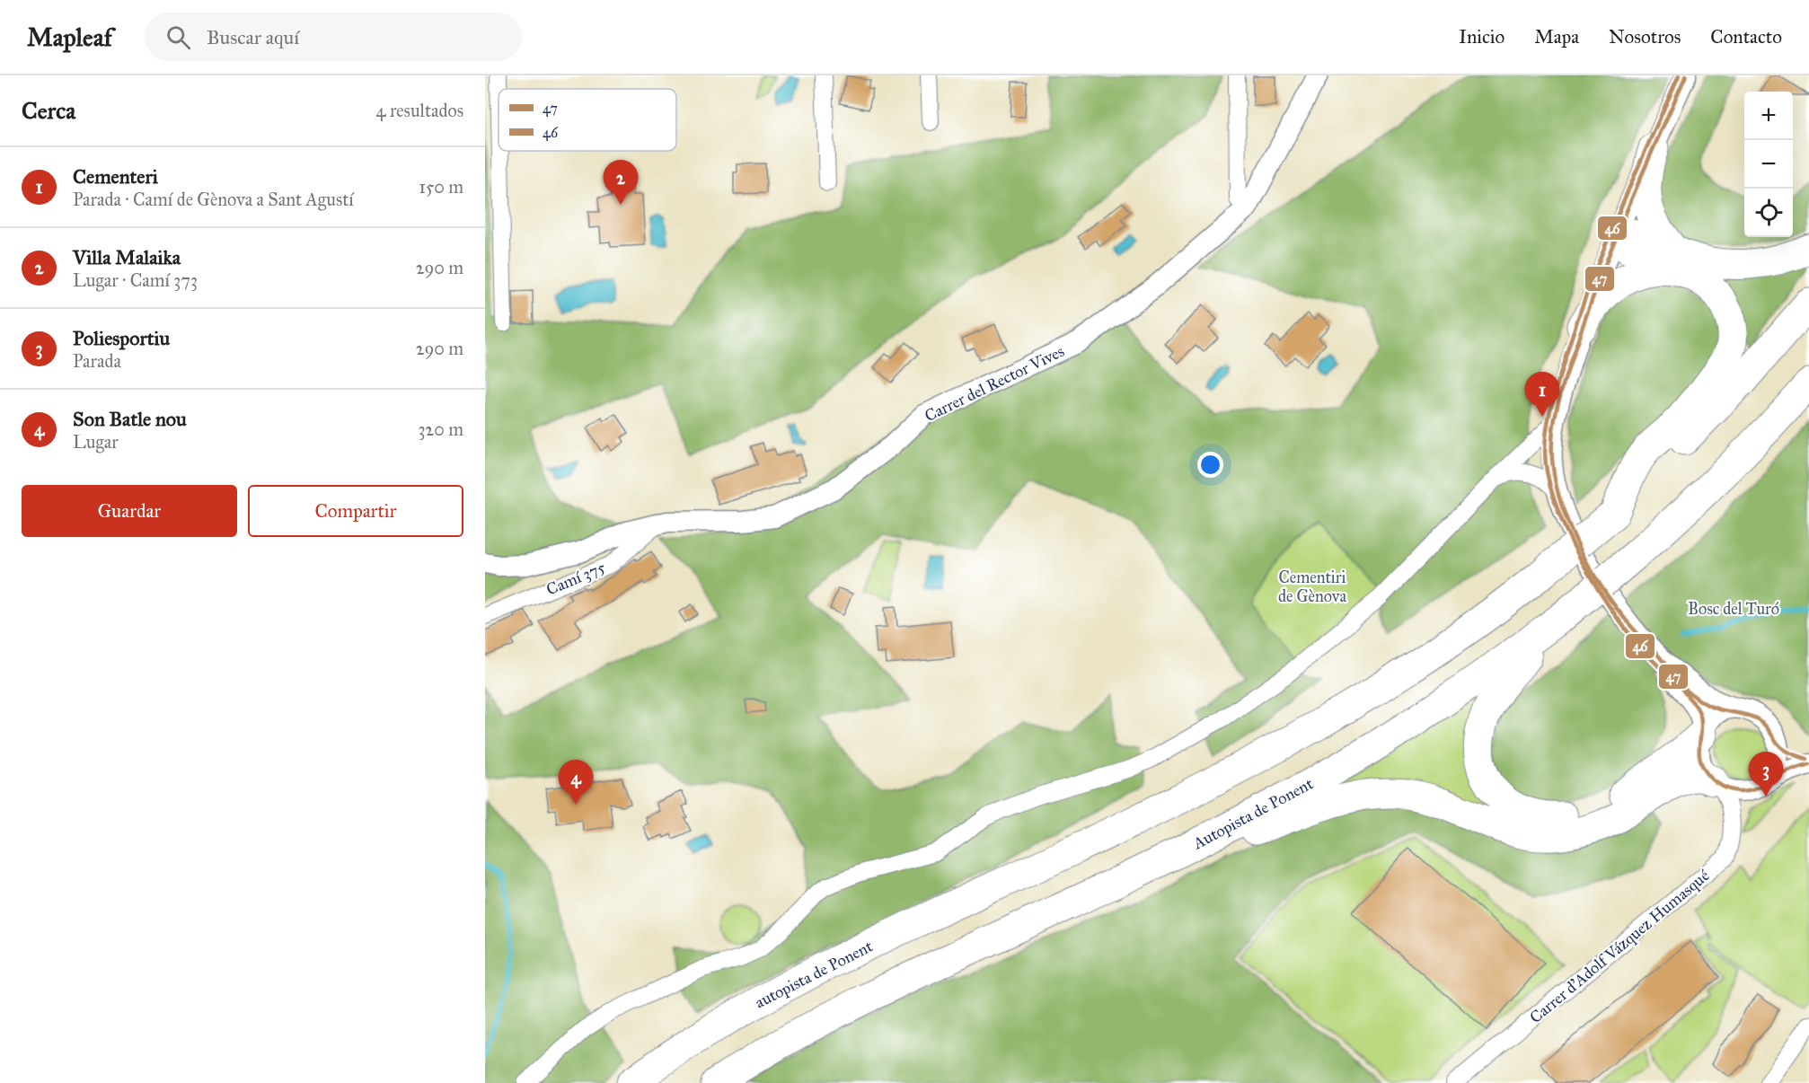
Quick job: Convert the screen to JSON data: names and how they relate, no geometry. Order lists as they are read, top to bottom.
{
  "streets": {
    "highway": ["Autopista de Ponent", "autopista de Ponent"],
    "street": ["Carrer del Rector Vives", "Camí 375", "Carrer d'Adolf Vázquez Humasqué"]
  },
  "crossings": [
    ["Carrer del Rector Vives", "Camí 375"]
  ],
  "parks": ["Cementiri de Gènova", "Bosc del Turó"],
  "lines": ["transit line 47", "transit line 46"],
  "legend": ["47", "46"],
  "page": {
    "header": "Mapleaf",
    "search": "Buscar aquí",
    "nav": [
      "Inicio",
      "Mapa",
      "Nosotros",
      "Contacto"
    ],
    "heading": ["Cerca", "4 resultados"],
    "map_buttons": ["+", "−"],
    "list": [
      {
        "mark": "1",
        "name": "Cementeri",
        "note": "Parada · Camí de Gènova a Sant Agustí",
        "value": "150 m"
      },
      {
        "mark": "2",
        "name": "Villa Malaika",
        "note": "Lugar · Camí 373",
        "value": "290 m"
      },
      {
        "mark": "3",
        "name": "Poliesportiu",
        "note": "Parada",
        "value": "290 m"
      },
      {
        "mark": "4",
        "name": "Son Batle nou",
        "note": "Lugar",
        "value": "320 m"
      }
    ],
    "pins": [
      "2",
      "1",
      "3",
      "4"
    ],
    "buttons": ["Guardar", "Compartir"]
  }
}
